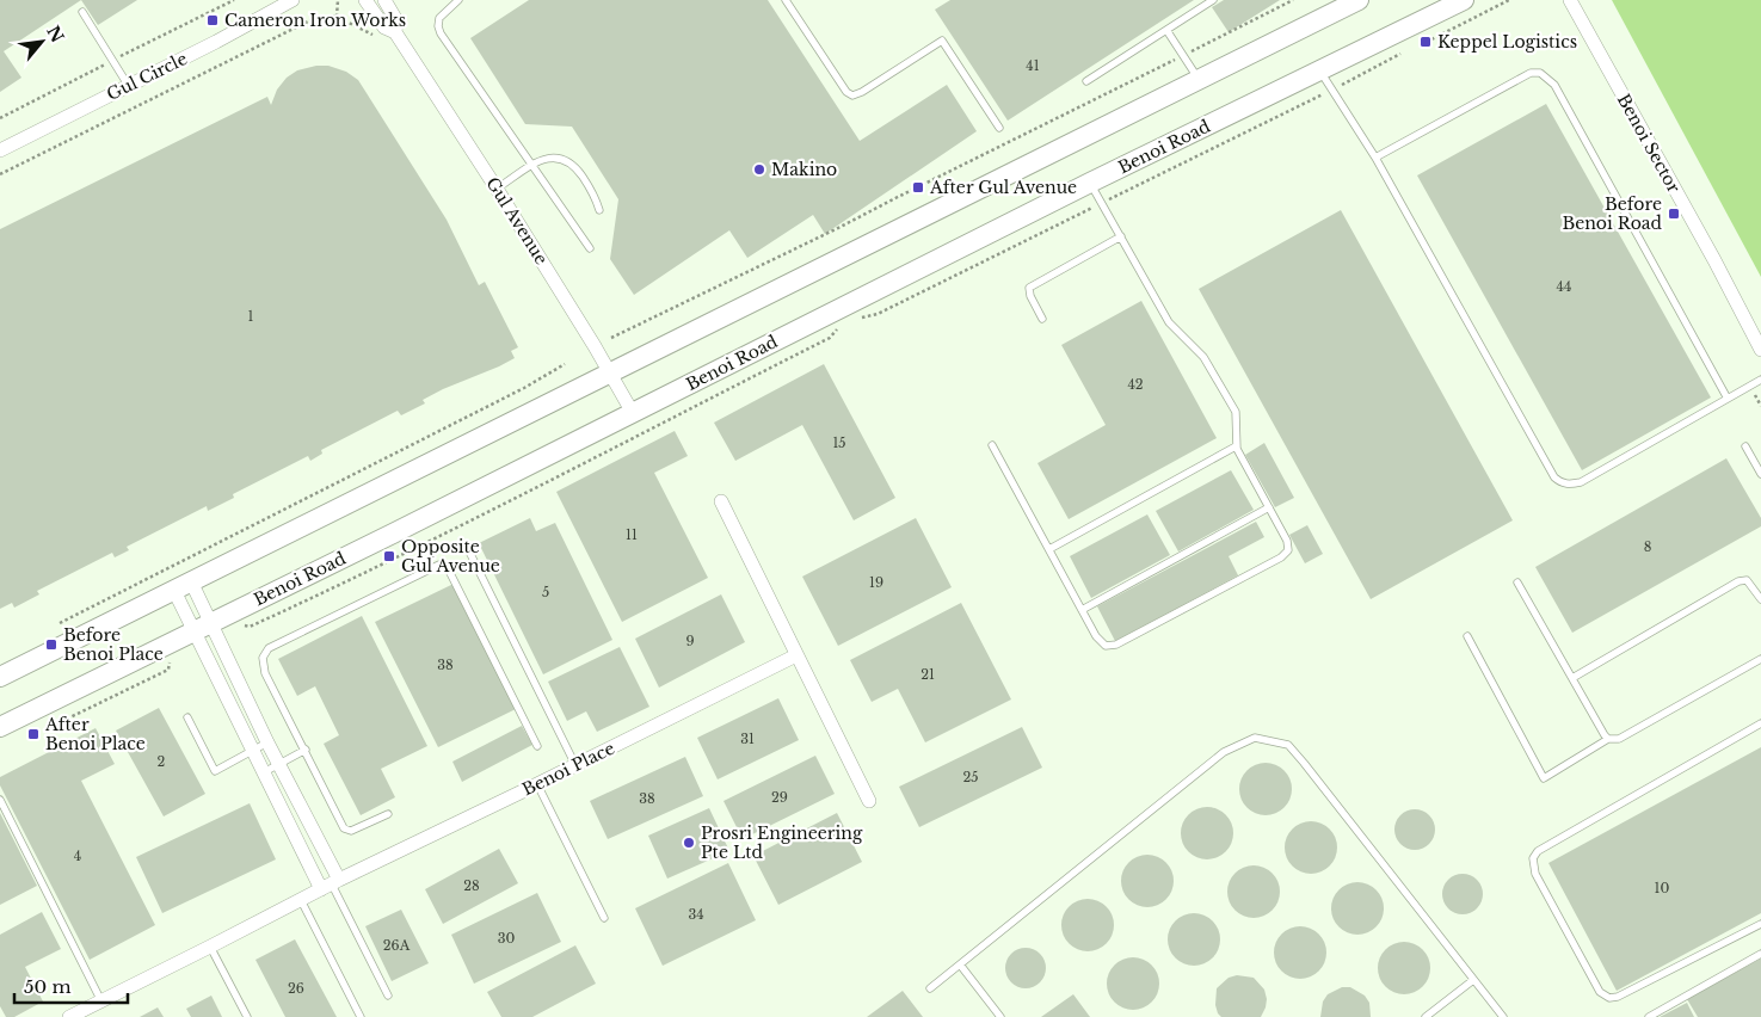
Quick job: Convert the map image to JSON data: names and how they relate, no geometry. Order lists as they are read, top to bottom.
{
  "streets": {
    "main road": ["Benoi Road"],
    "street": [
      "Gul Circle",
      "Benoi Sector",
      "Gul Avenue",
      "Benoi Place"
    ]
  },
  "crossings": [
    ["Benoi Road", "Gul Avenue"]
  ],
  "places": {
    "transit": [
      "Cameron Iron Works",
      "Keppel Logistics",
      "After Gul Avenue",
      "Before Benoi Road",
      "Opposite Gul Avenue",
      "Before Benoi Place",
      "After Benoi Place"
    ],
    "other": ["Makino", "Prosri Engineering Pte Ltd"]
  },
  "house_numbers": [
    "41",
    "44",
    "1",
    "42",
    "15",
    "11",
    "8",
    "19",
    "5",
    "9",
    "38",
    "21",
    "31",
    "2",
    "25",
    "29",
    "38",
    "4",
    "28",
    "10",
    "34",
    "30",
    "26A",
    "26"
  ],
  "scale_bar": "50 m",
  "north": "top right"
}
